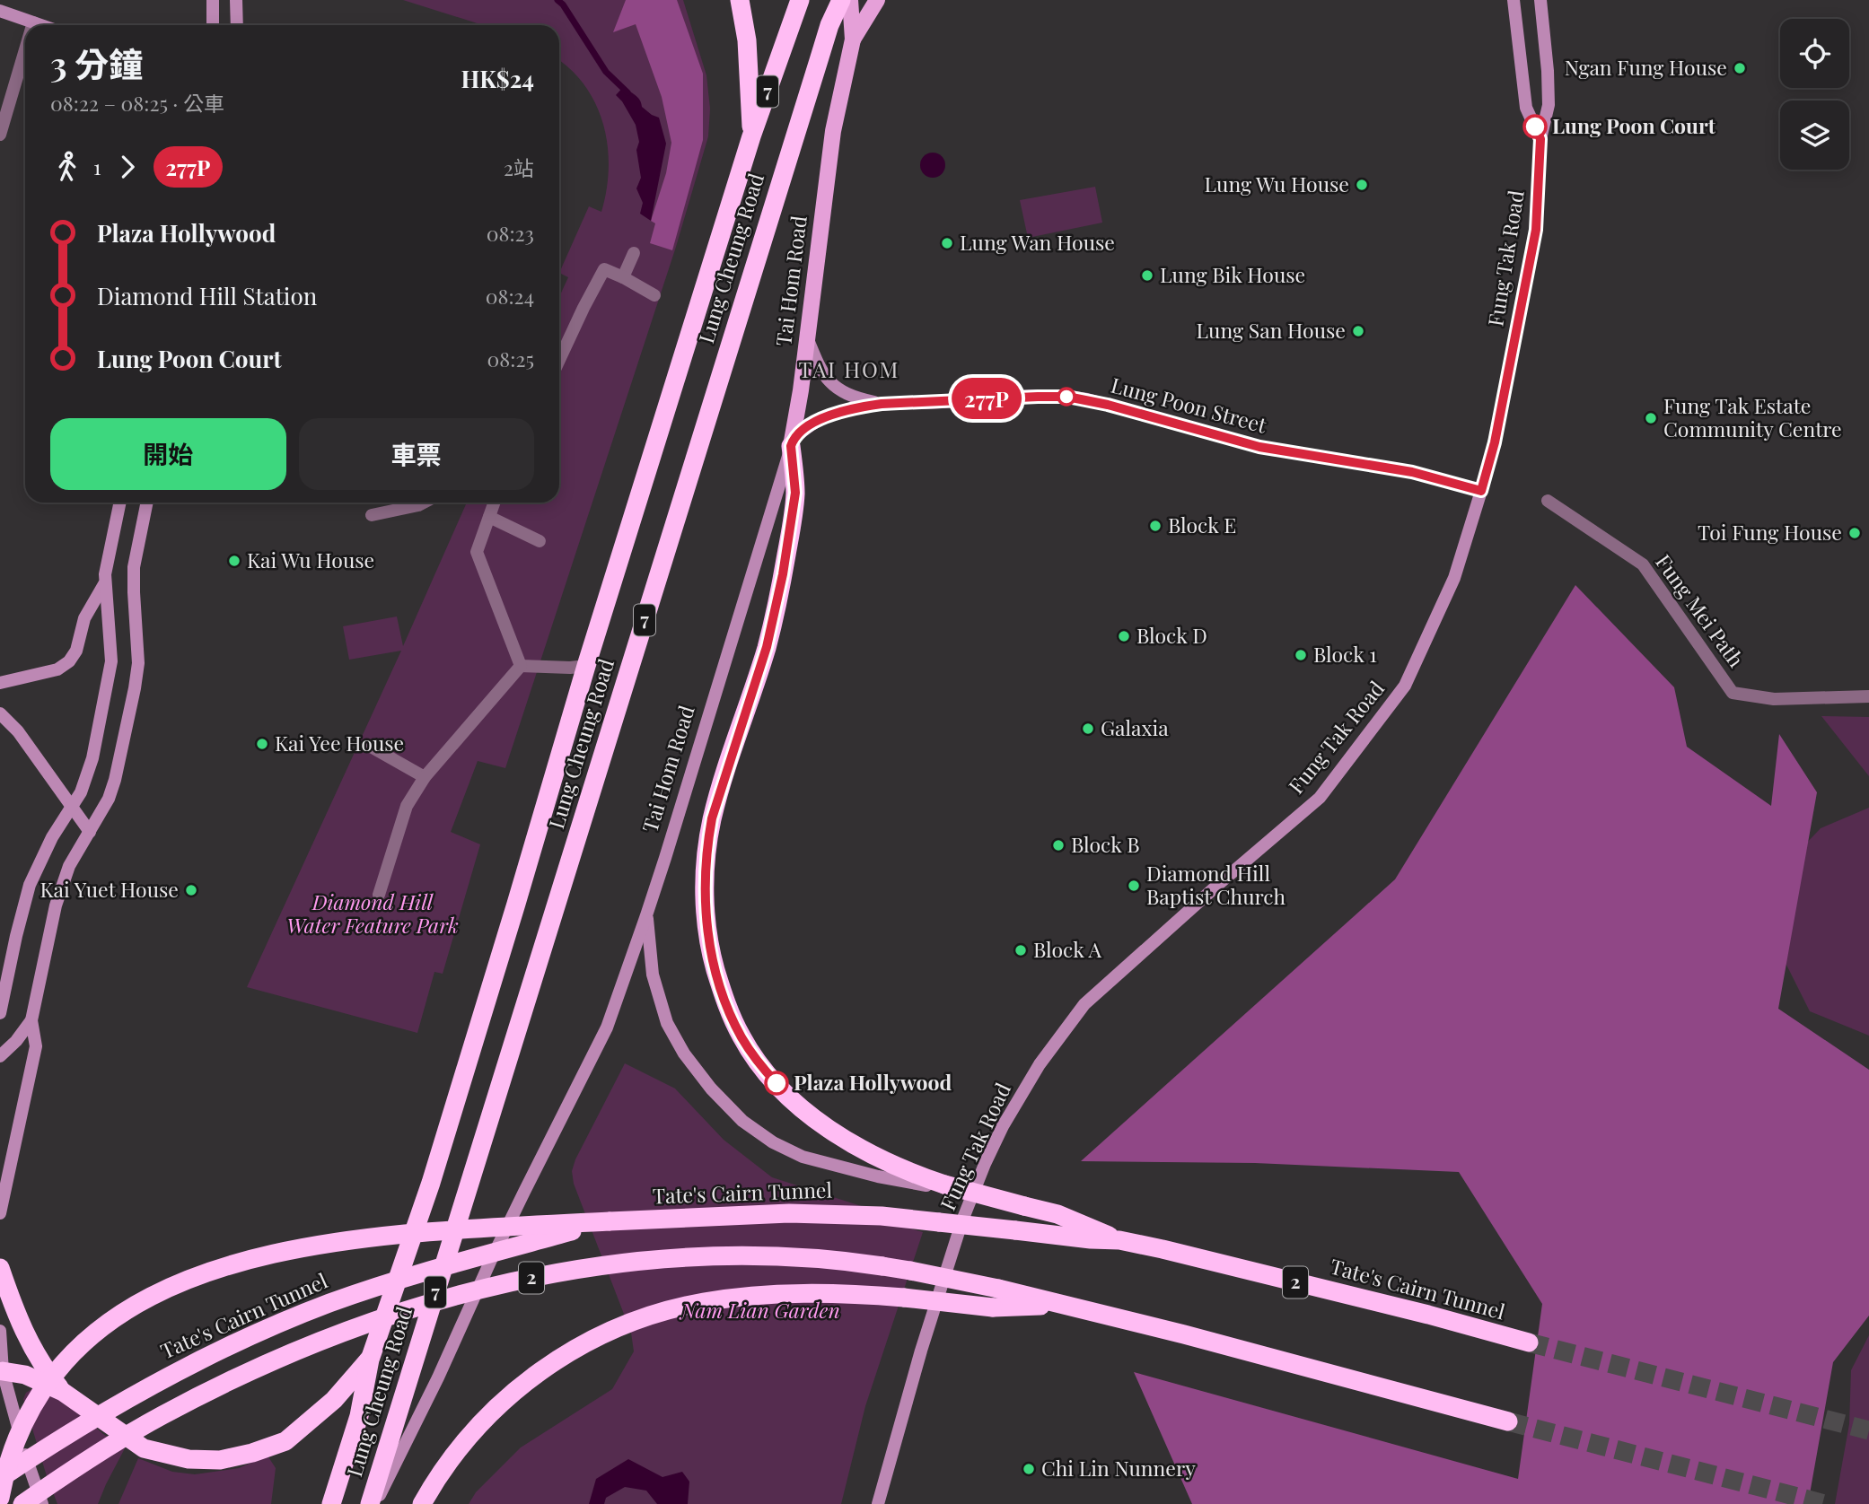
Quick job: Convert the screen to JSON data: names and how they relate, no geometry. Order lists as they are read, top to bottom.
{
  "streets": {
    "highway": [
      "7",
      "Lung Cheung Road",
      "Tate's Cairn Tunnel",
      "2"
    ],
    "main road": ["Fung Tak Road", "Tai Hom Road", "Lung Poon Street"],
    "street": ["Fung Mei Path"]
  },
  "crossings": [
    ["Fung Tak Road", "Lung Poon Street"],
    ["Tai Hom Road", "Lung Poon Street"]
  ],
  "districts": ["TAI HOM"],
  "parks": ["Diamond Hill Water Feature Park", "Nam Lian Garden"],
  "places": [
    "Ngan Fung House",
    "Lung Poon Court",
    "Lung Wu House",
    "Lung Wan House",
    "Lung Bik House",
    "Lung San House",
    "Fung Tak Estate Community Centre",
    "Block E",
    "Toi Fung House",
    "Kai Wu House",
    "Block D",
    "Block 1",
    "Galaxia",
    "Kai Yee House",
    "Block B",
    "Diamond Hill Baptist Church",
    "Kai Yuet House",
    "Block A",
    "Plaza Hollywood",
    "Chi Lin Nunnery"
  ],
  "lines": ["bus line 277P"],
  "page": {
    "on_map": "277P",
    "heading": ["3 分鐘", "08:22 – 08:25 · 公車", "HK$24"],
    "legs": ["1", "277P", "2站"],
    "list": [
      {
        "name": "Plaza Hollywood",
        "value": "08:23"
      },
      {
        "name": "Diamond Hill Station",
        "value": "08:24"
      },
      {
        "name": "Lung Poon Court",
        "value": "08:25"
      }
    ],
    "buttons": ["開始", "車票"]
  }
}
